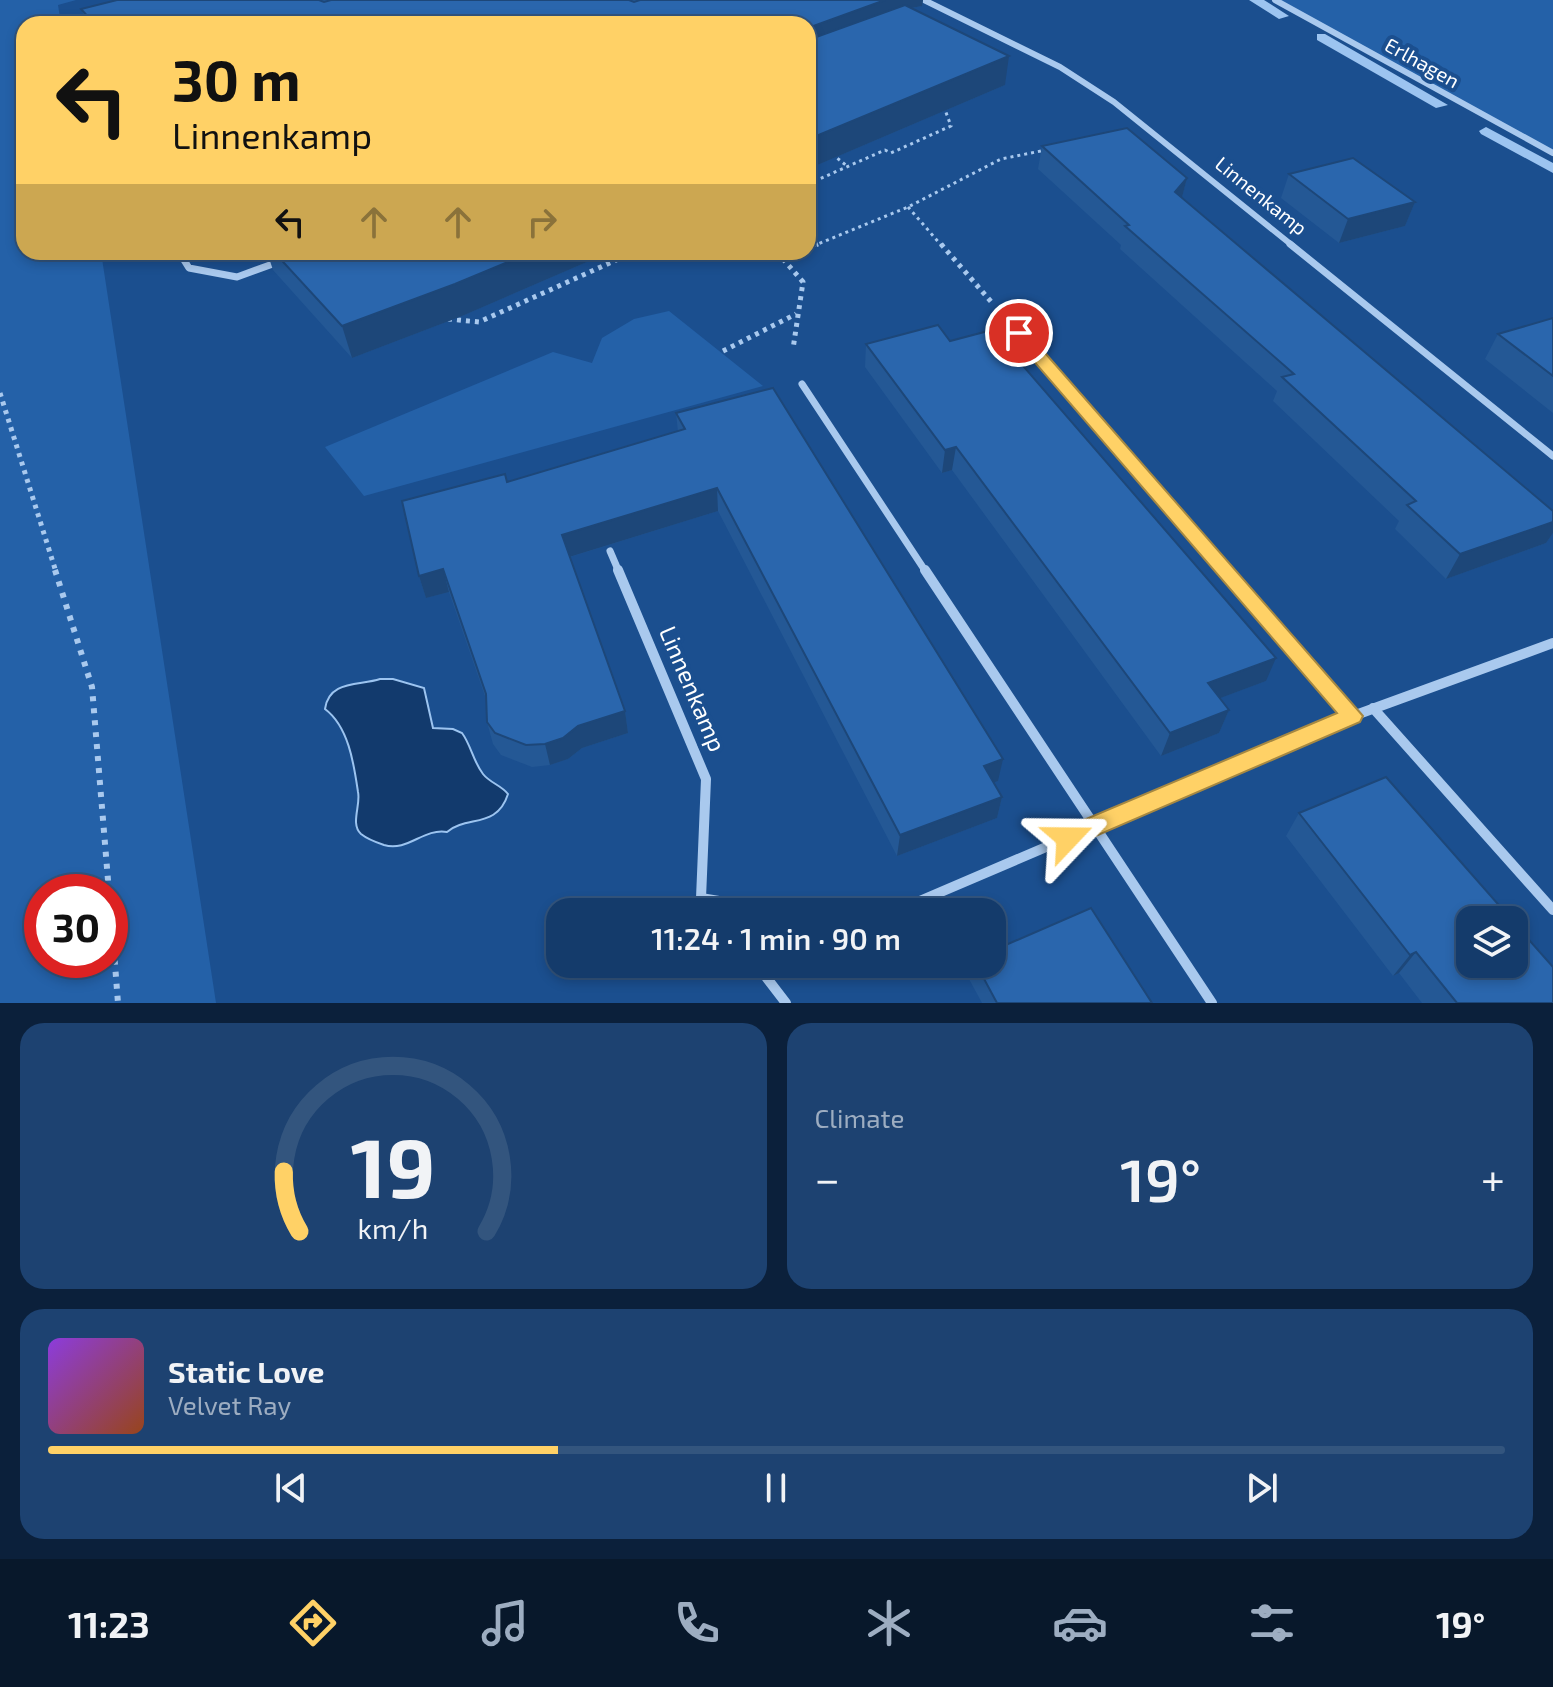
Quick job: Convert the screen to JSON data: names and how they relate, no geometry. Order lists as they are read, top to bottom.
{
  "streets": {
    "street": ["Erlhagen", "Linnenkamp"]
  },
  "page": {
    "turn": ["30 m", "Linnenkamp"],
    "limit": "30",
    "trip": "11:24 · 1 min · 90 m",
    "tile": "Climate",
    "heat": ["−", "19°", "+"],
    "song": ["Static Love", "Velvet Ray"],
    "tabs": ["11:23", "19°"],
    "gauge": ["19", "km/h"]
  }
}
